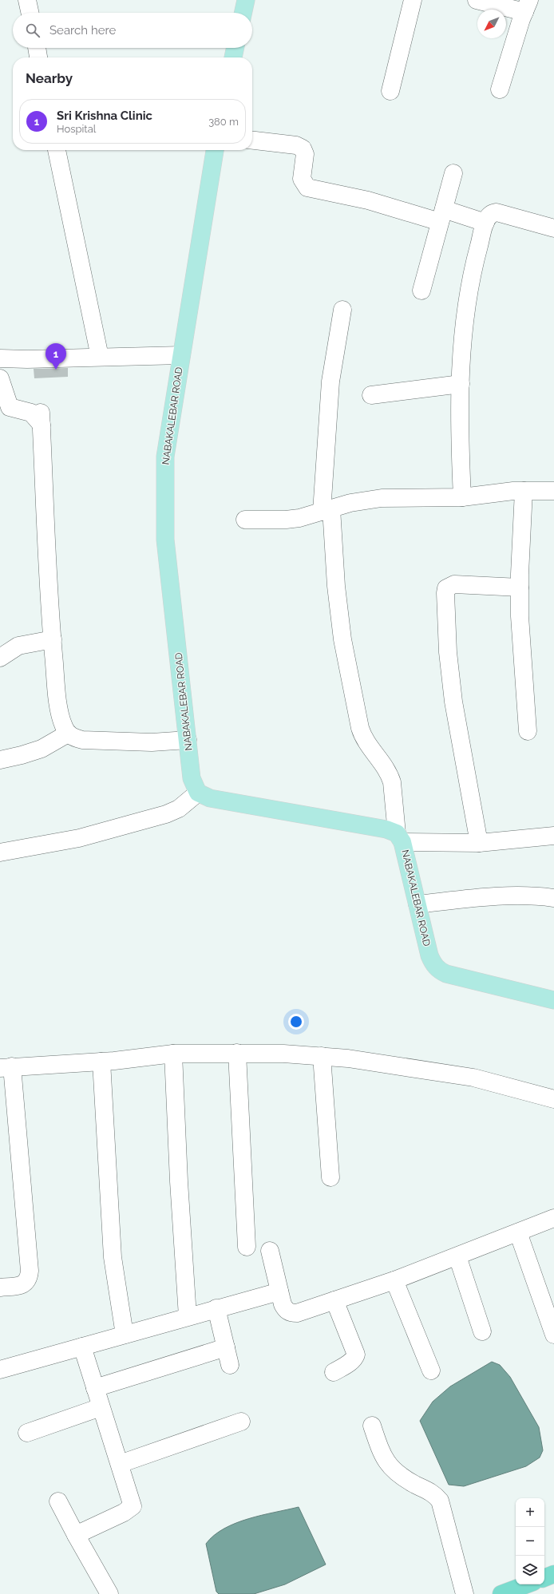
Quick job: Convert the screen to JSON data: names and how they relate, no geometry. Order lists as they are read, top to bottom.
{
  "streets": {
    "main road": ["NABAKALEBAR ROAD"]
  },
  "north": "bottom left",
  "page": {
    "search": "Search here",
    "heading": "Nearby",
    "list": [
      {
        "mark": "1",
        "name": "Sri Krishna Clinic",
        "note": "Hospital",
        "value": "380 m"
      }
    ],
    "pins": "1",
    "map_buttons": ["+", "−"]
  }
}
